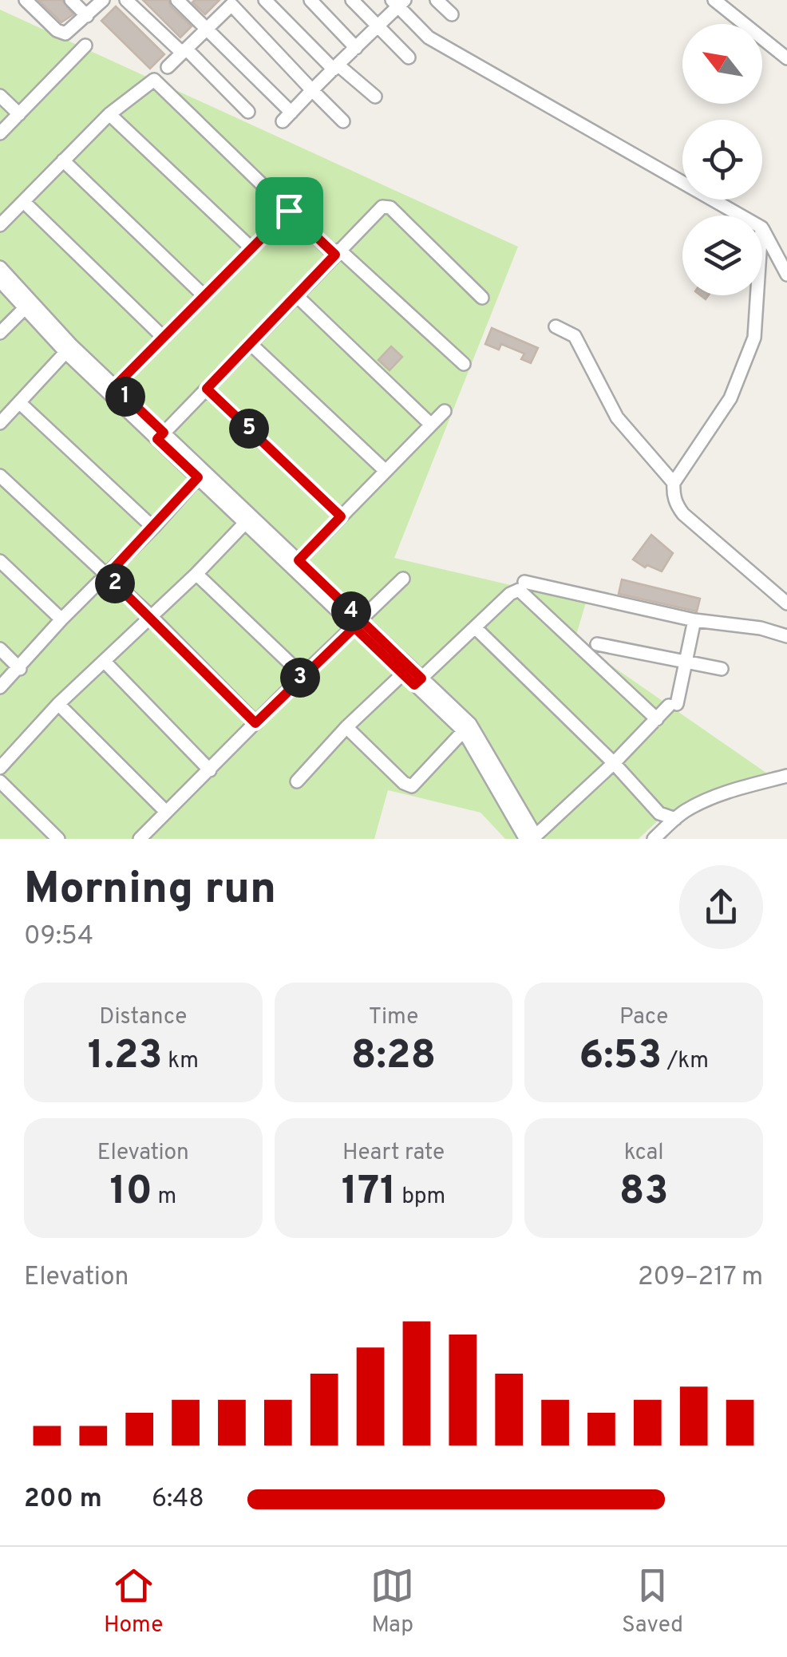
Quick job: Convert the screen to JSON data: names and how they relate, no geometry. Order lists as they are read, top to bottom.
{
  "north": "top left",
  "page": {
    "pins": [
      "1",
      "5",
      "2",
      "4",
      "3"
    ],
    "heading": ["Morning run", "09:54"],
    "stats": [
      ["Distance", "1.23 km"],
      ["Time", "8:28"],
      ["Pace", "6:53 /km"],
      ["Elevation", "10 m"],
      ["Heart rate", "171 bpm"],
      ["kcal", "83"]
    ],
    "chart": ["Elevation", "209–217 m"],
    "list": [
      {
        "name": "200 m",
        "note": "6:48"
      }
    ],
    "tabs": ["Home", "Map", "Saved"]
  }
}
